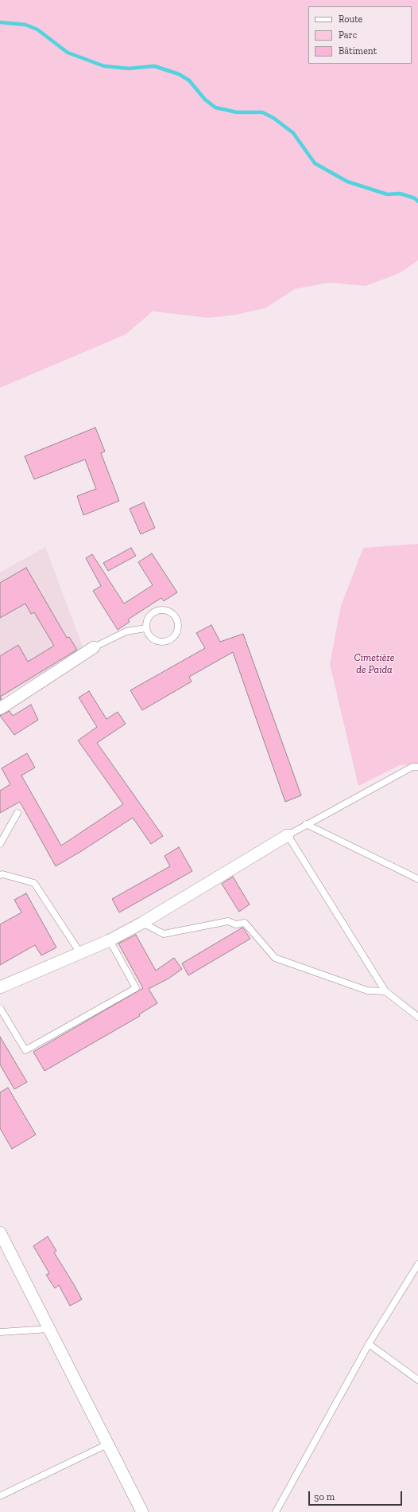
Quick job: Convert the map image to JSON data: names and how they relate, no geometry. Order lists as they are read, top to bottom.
{
  "parks": ["Cimetière de Paida"],
  "legend": ["Route", "Parc", "Bâtiment"],
  "scale_bar": "50 m"
}
